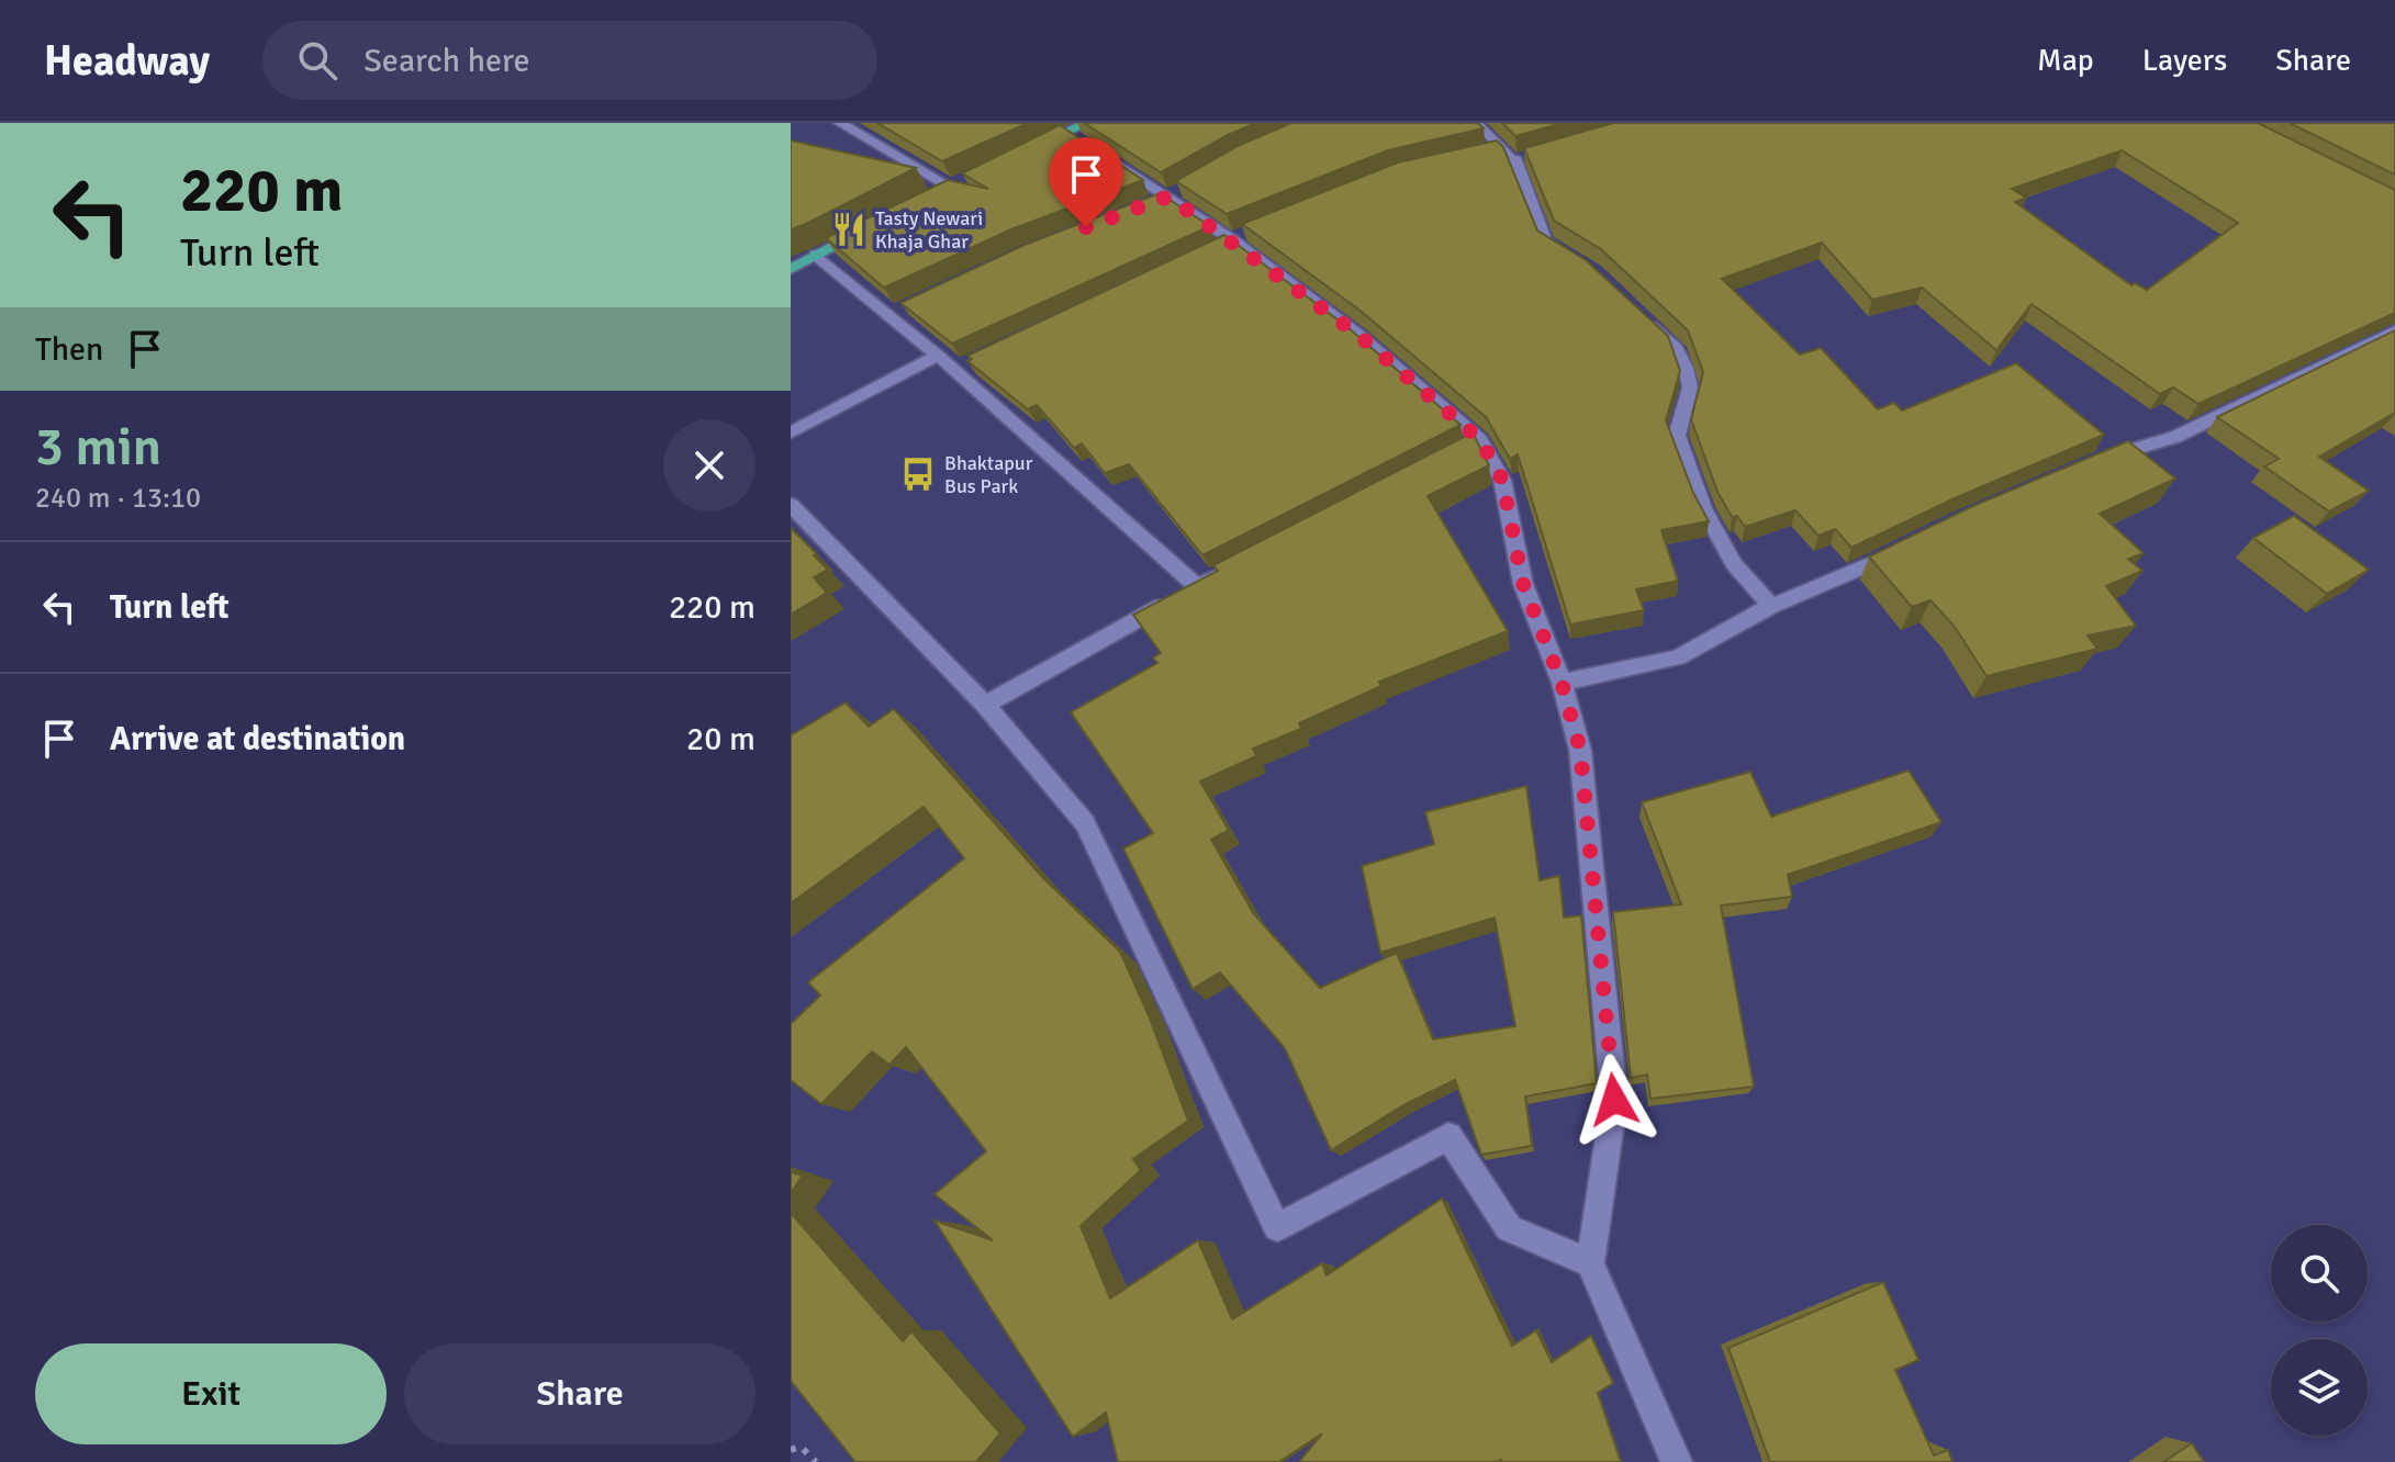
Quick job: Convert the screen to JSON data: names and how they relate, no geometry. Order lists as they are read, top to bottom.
{
  "places": {
    "restaurant": ["Tasty Newari Khaja Ghar"],
    "bus stop": ["Bhaktapur Bus Park"]
  },
  "page": {
    "header": "Headway",
    "search": "Search here",
    "nav": ["Map", "Layers", "Share"],
    "turn": ["220 m", "Turn left"],
    "then": "Then",
    "heading": ["3 min", "240 m · 13:10"],
    "list": [
      {
        "name": "Turn left",
        "value": "220 m"
      },
      {
        "name": "Arrive at destination",
        "value": "20 m"
      }
    ],
    "buttons": ["Exit", "Share"]
  }
}
